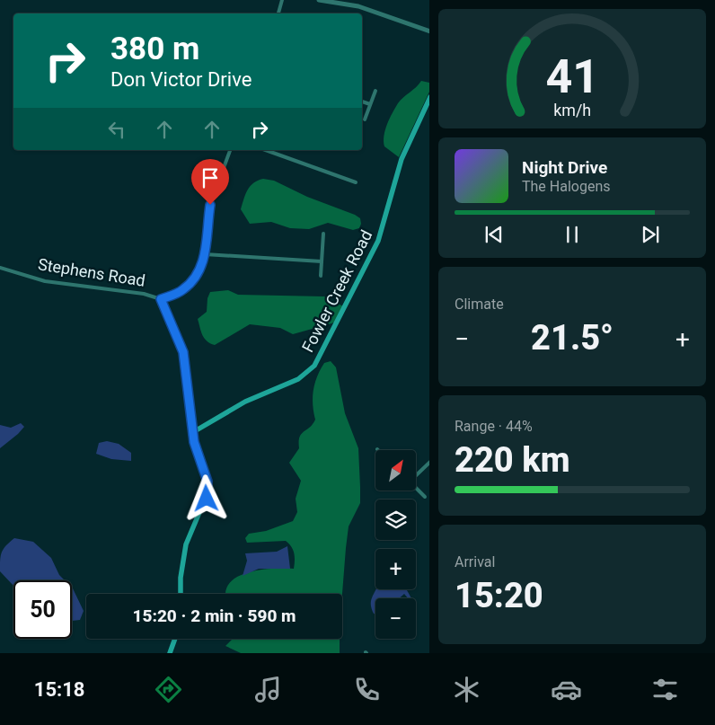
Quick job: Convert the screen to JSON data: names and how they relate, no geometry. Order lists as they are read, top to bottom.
{
  "streets": {
    "main road": ["Stephens Road", "Fowler Creek Road"]
  },
  "crossings": [
    ["Stephens Road", "Fowler Creek Road"]
  ],
  "north": "top right",
  "page": {
    "turn": ["380 m", "Don Victor Drive"],
    "song": ["Night Drive", "The Halogens"],
    "tile": [
      "Climate",
      ["Range · 44%", "220 km"],
      ["Arrival", "15:20"]
    ],
    "heat": ["−", "21.5°", "+"],
    "map_buttons": ["+", "−"],
    "limit": "50",
    "trip": "15:20 · 2 min · 590 m",
    "tabs": "15:18",
    "gauge": ["41", "km/h"]
  }
}
